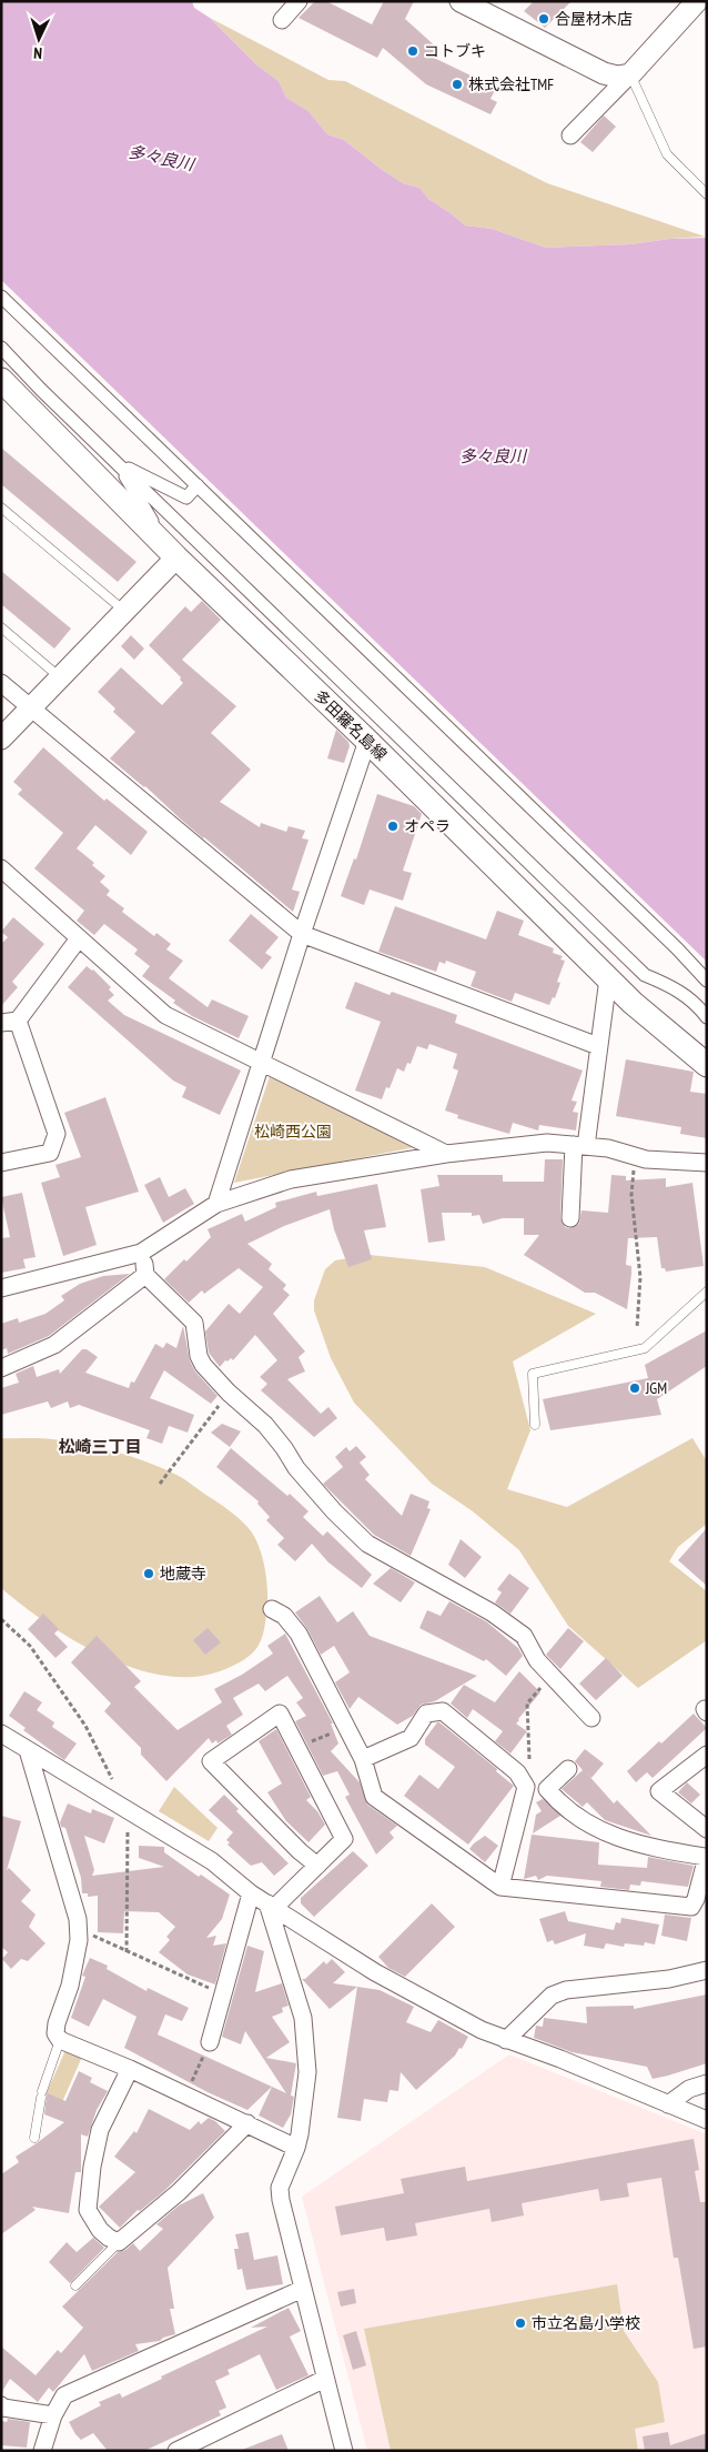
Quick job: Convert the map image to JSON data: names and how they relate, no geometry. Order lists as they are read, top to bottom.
{
  "streets": {
    "main road": ["多田羅名島線"]
  },
  "districts": ["松崎三丁目"],
  "water": ["多々良川"],
  "parks": ["松崎西公園"],
  "places": [
    "合屋材木店",
    "コトブキ",
    "株式会社TMF",
    "オペラ",
    "JGM",
    "地蔵寺",
    "市立名島小学校"
  ],
  "north": "bottom"
}
